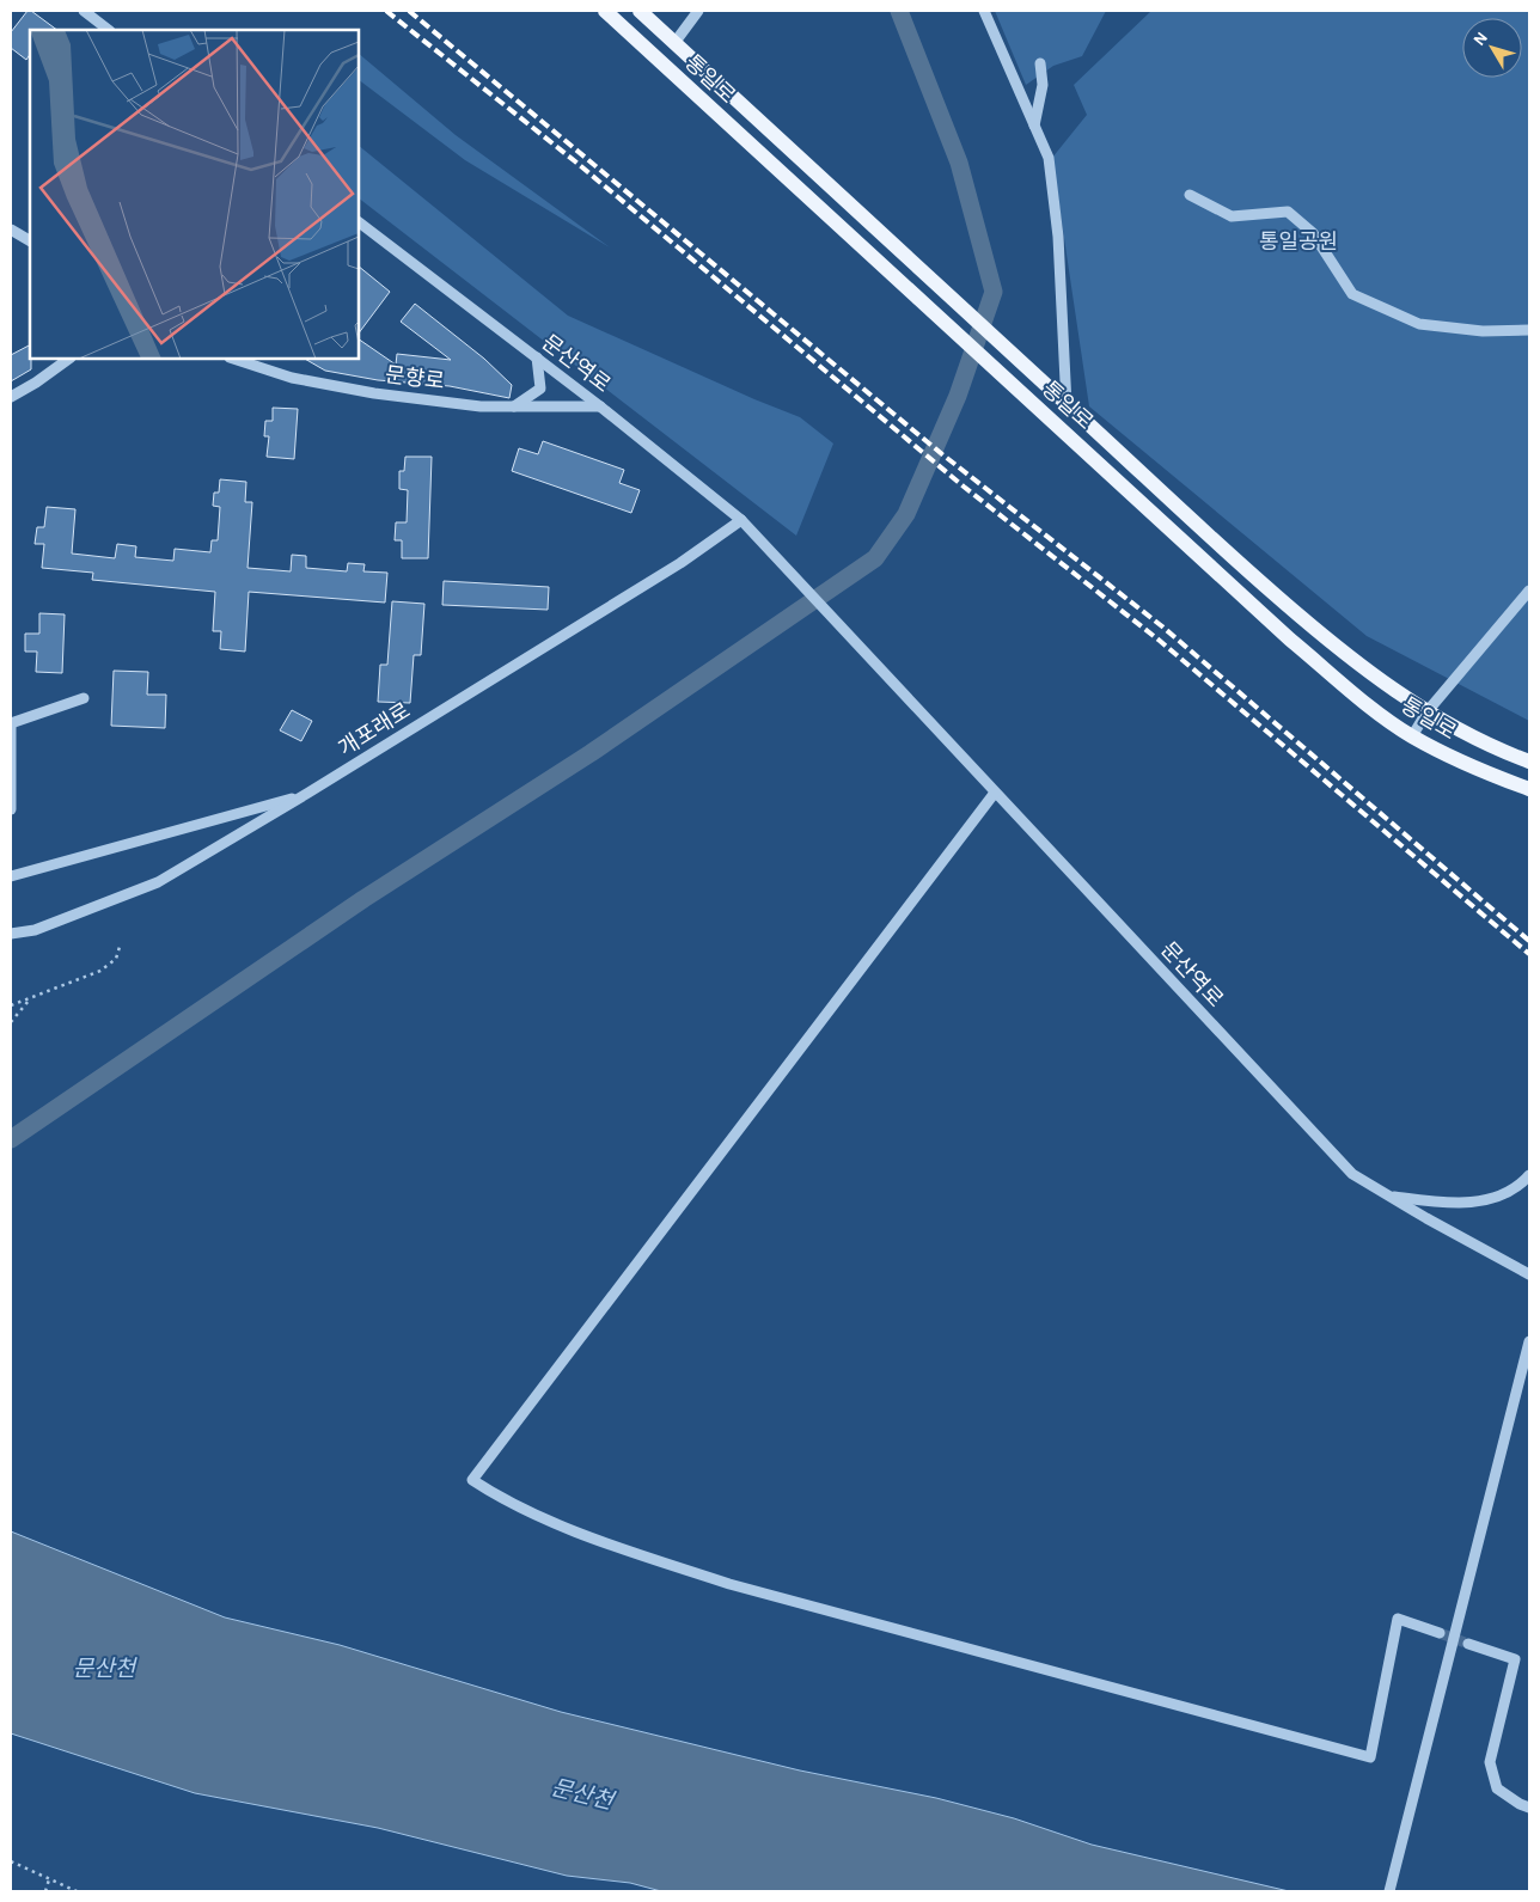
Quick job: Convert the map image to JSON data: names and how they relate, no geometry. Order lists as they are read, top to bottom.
{
  "streets": {
    "main road": ["통일로"],
    "street": ["문산역로", "문향로", "개포래로"]
  },
  "crossings": [
    ["문산역로", "문향로"],
    ["문산역로", "개포래로"]
  ],
  "water": ["문산천"],
  "parks": ["통일공원"],
  "north": "top left"
}
